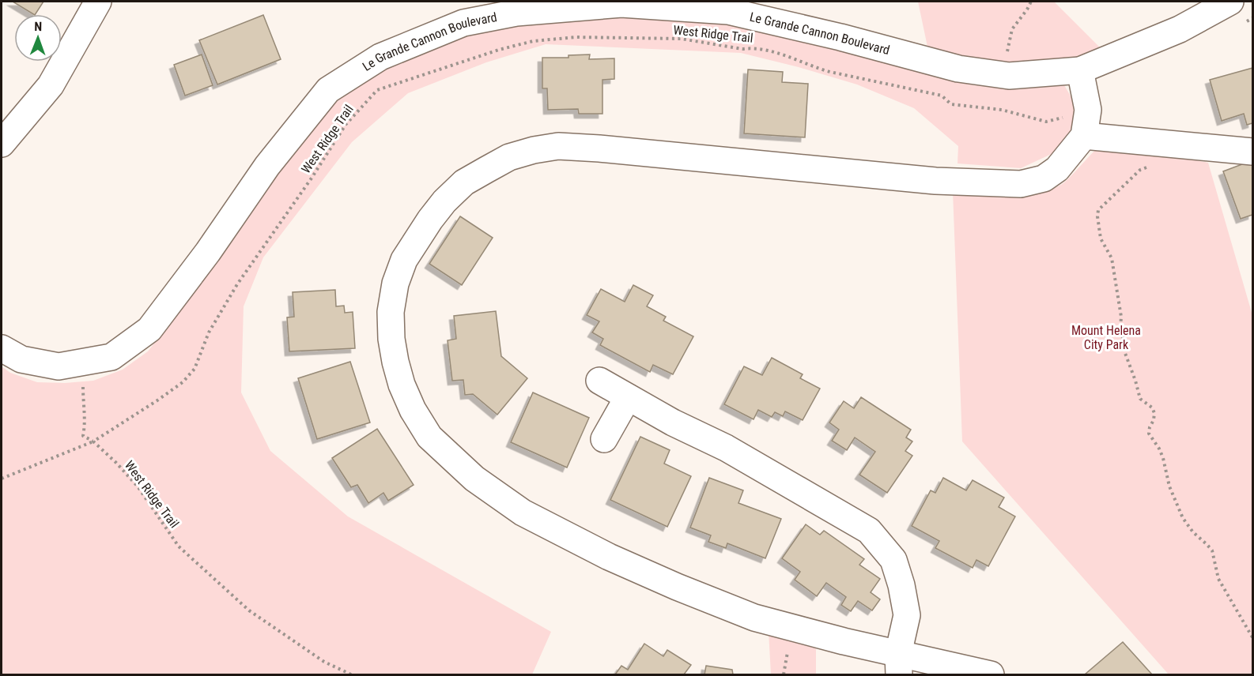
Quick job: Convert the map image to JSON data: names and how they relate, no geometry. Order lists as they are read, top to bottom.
{
  "streets": {
    "street": ["Le Grande Cannon Boulevard"],
    "path": ["West Ridge Trail"]
  },
  "parks": ["Mount Helena City Park"],
  "north": "top"
}
